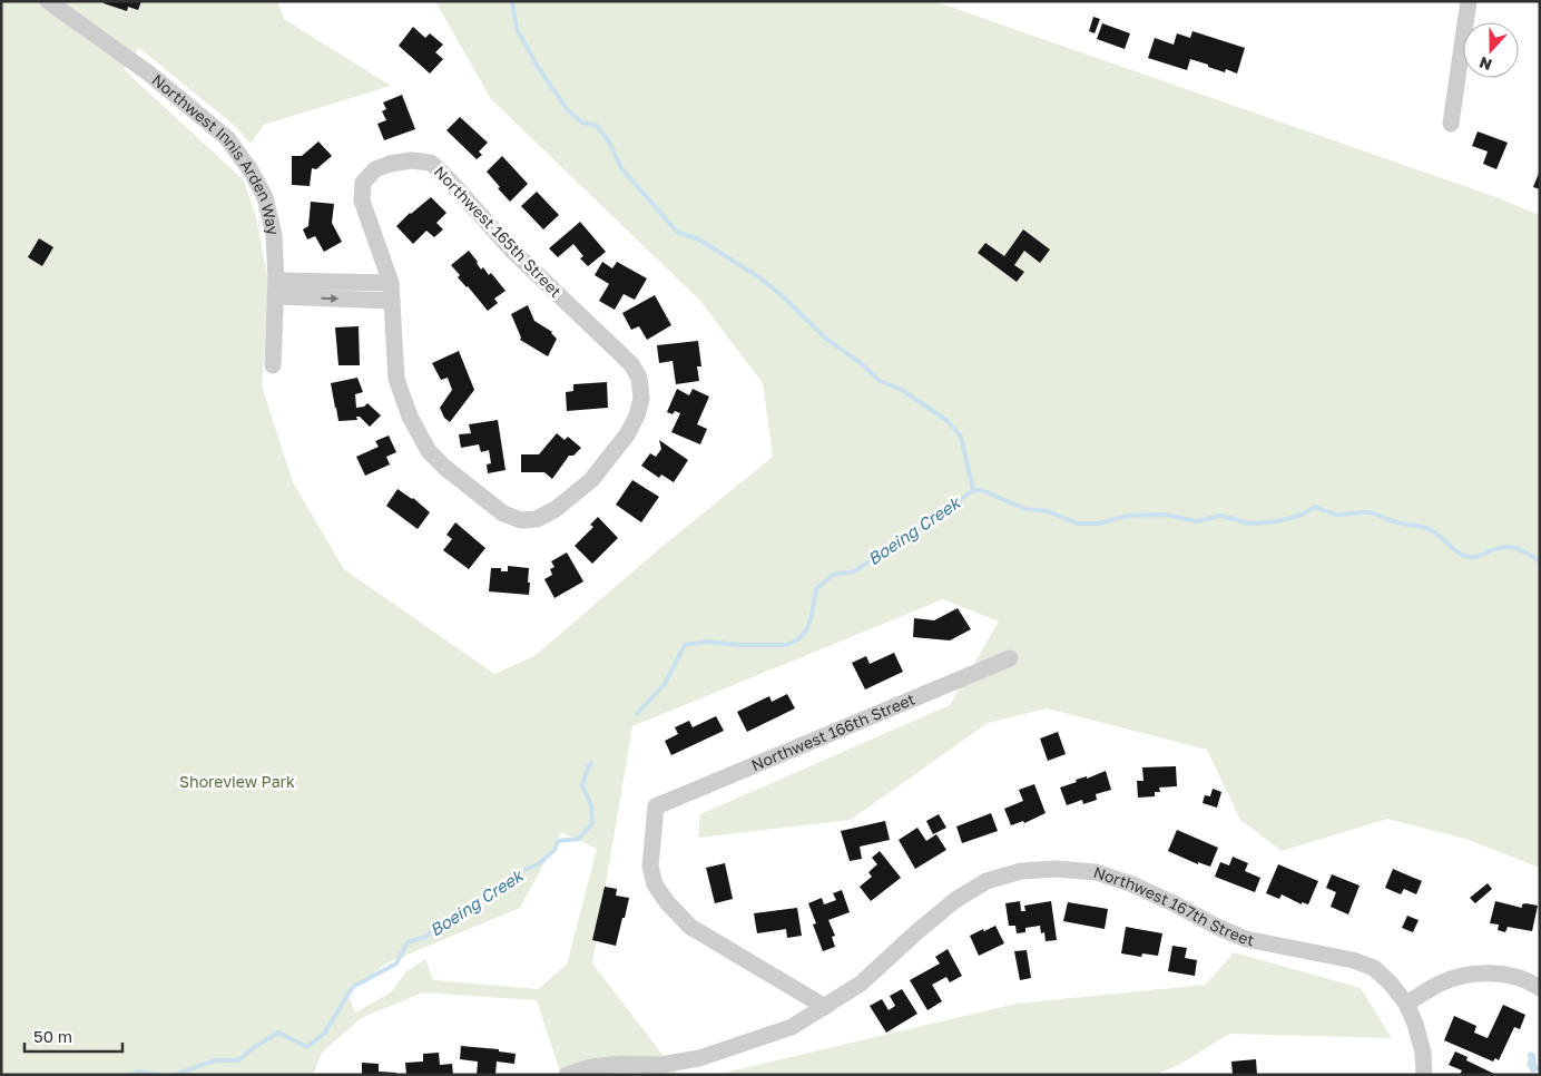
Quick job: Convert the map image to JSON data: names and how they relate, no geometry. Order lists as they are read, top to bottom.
{
  "streets": {
    "street": [
      "Northwest Innis Arden Way",
      "Northwest 165th Street",
      "Northwest 166th Street",
      "Northwest 167th Street"
    ]
  },
  "crossings": [
    ["Northwest 166th Street", "Northwest 167th Street"]
  ],
  "water": ["Boeing Creek"],
  "parks": ["Shoreview Park"],
  "scale_bar": "50 m",
  "north": "bottom"
}
